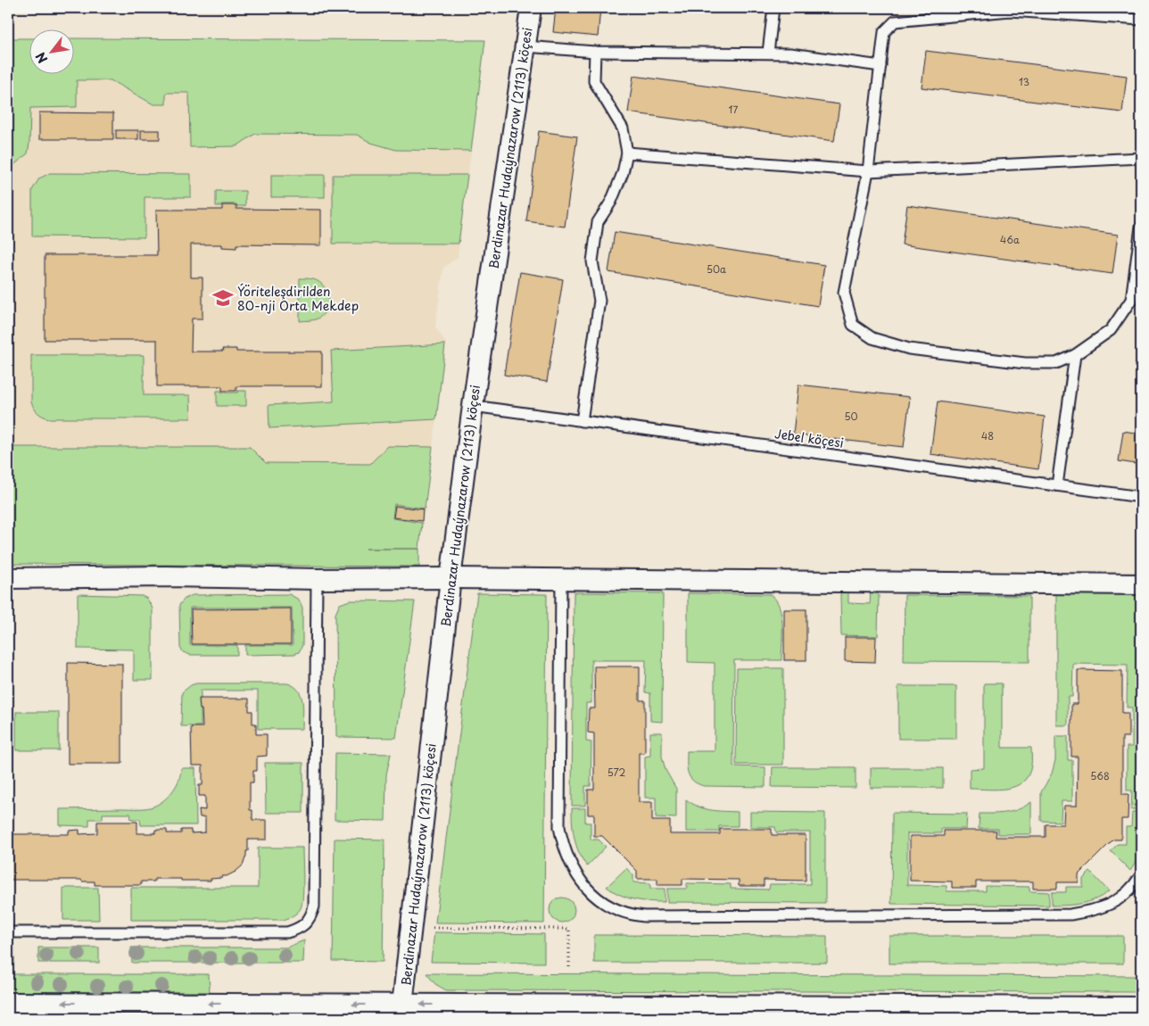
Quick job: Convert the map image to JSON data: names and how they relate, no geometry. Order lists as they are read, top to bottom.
{
  "streets": {
    "street": ["Berdinazar Hudaýnazarow (2113) köçesi"],
    "lane": ["Jebel köçesi"]
  },
  "crossings": [
    ["Berdinazar Hudaýnazarow (2113) köçesi", "Jebel köçesi"]
  ],
  "places": {
    "school or university": ["Ýöriteleşdirilden 80-nji Orta Mekdep"]
  },
  "house_numbers": [
    "13",
    "17",
    "46a",
    "50a",
    "50",
    "48",
    "572",
    "568"
  ],
  "north": "bottom left"
}
